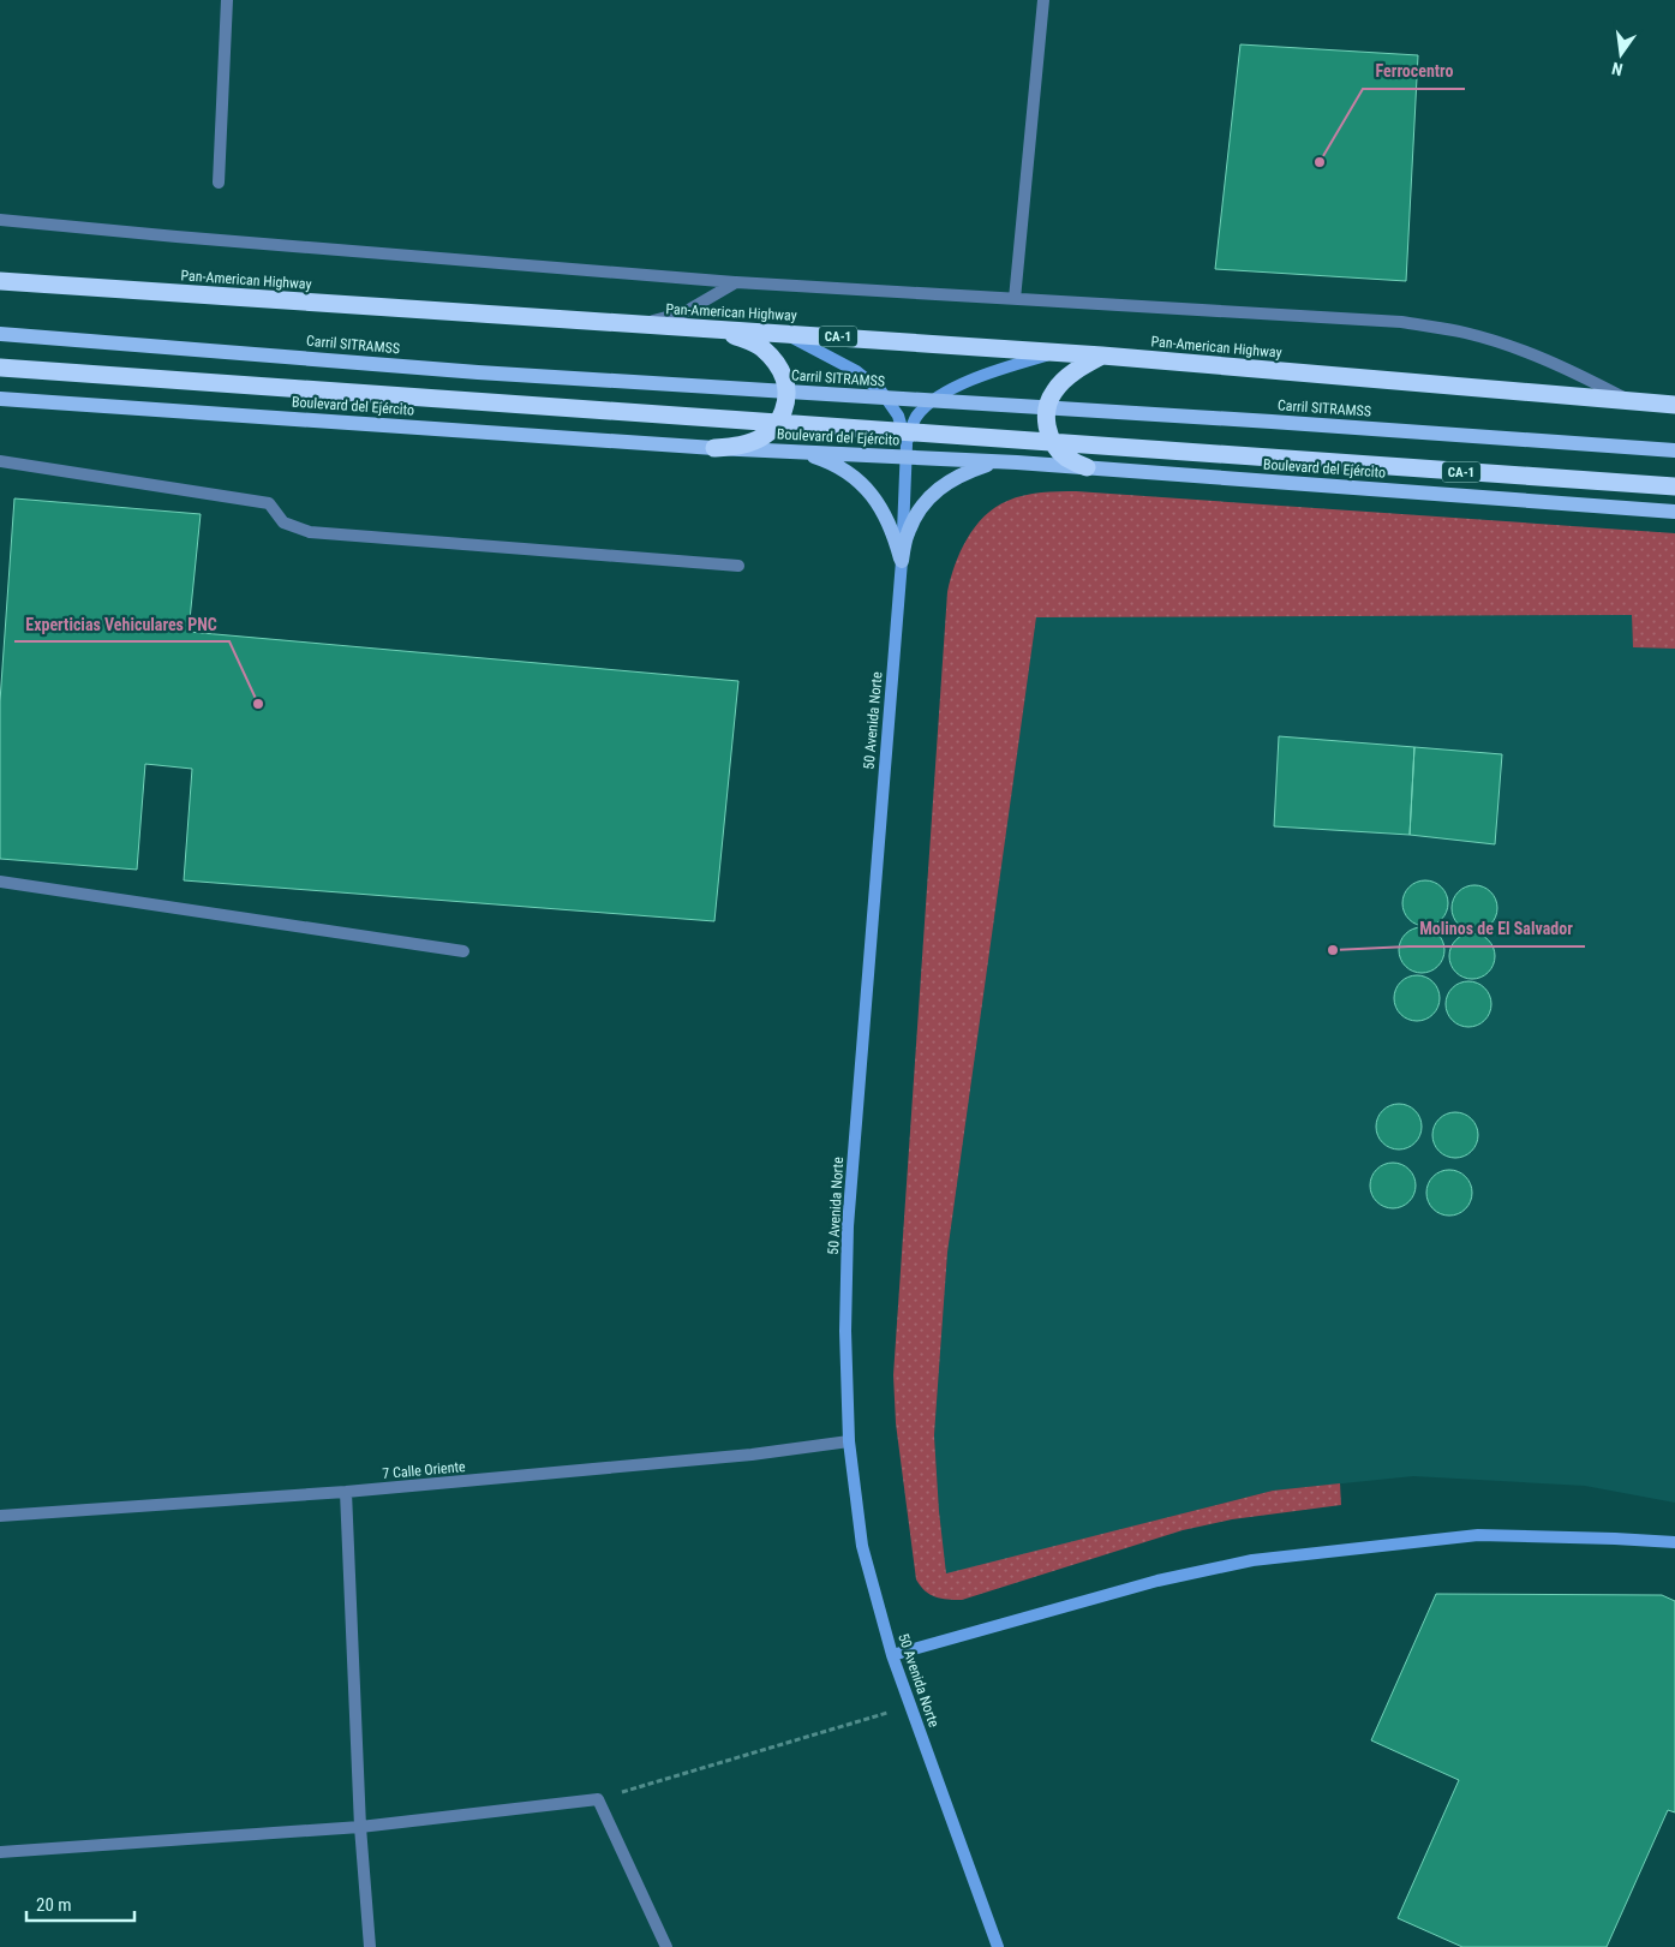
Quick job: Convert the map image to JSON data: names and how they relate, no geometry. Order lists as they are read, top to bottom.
{
  "streets": {
    "highway": ["Pan-American Highway", "CA-1"],
    "main road": ["Carril SITRAMSS", "Boulevard del Ejército"],
    "street": ["50 Avenida Norte", "7 Calle Oriente"]
  },
  "crossings": [
    ["Pan-American Highway", "50 Avenida Norte"],
    ["CA-1", "Boulevard del Ejército"],
    ["CA-1", "50 Avenida Norte"],
    ["Boulevard del Ejército", "50 Avenida Norte"],
    ["50 Avenida Norte", "7 Calle Oriente"]
  ],
  "places": ["Ferrocentro", "Experticias Vehiculares PNC", "Molinos de El Salvador"],
  "scale_bar": "20 m",
  "north": "bottom"
}
